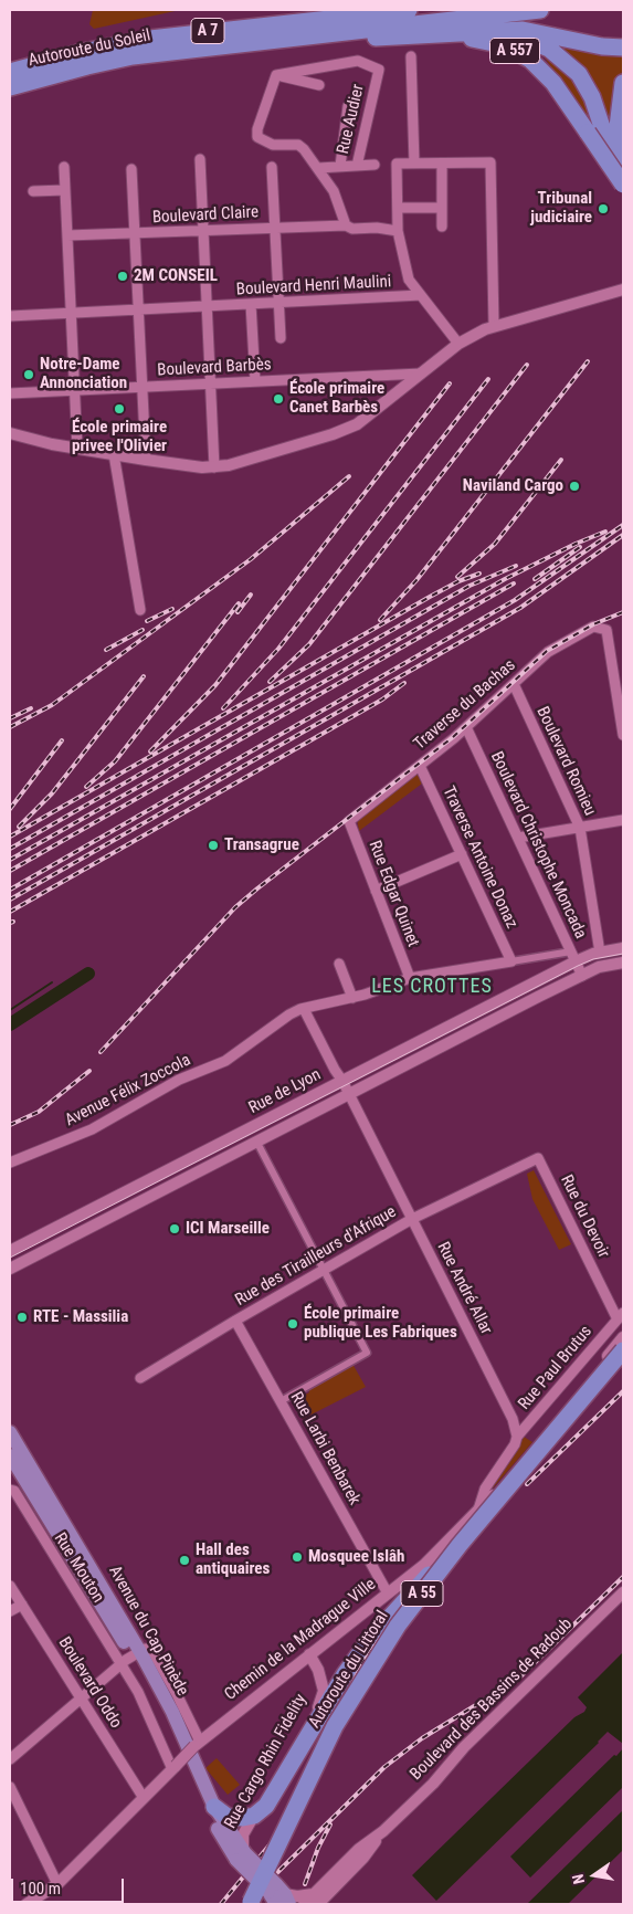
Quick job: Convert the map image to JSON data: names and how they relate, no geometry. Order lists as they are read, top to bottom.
{
  "streets": {
    "highway": [
      "A 7",
      "Autoroute du Soleil",
      "A 557",
      "A 55",
      "Autoroute du Littoral"
    ],
    "main road": ["Avenue du Cap Pinède", "Rue Cargo Rhin Fidelity"],
    "street": [
      "Rue Audier",
      "Boulevard Claire",
      "Boulevard Henri Maulini",
      "Boulevard Barbès",
      "Traverse du Bachas",
      "Boulevard Romieu",
      "Boulevard Christophe Moncada",
      "Traverse Antoine Donaz",
      "Rue Edgar Quinet",
      "Avenue Félix Zoccola",
      "Rue de Lyon",
      "Rue du Devoir",
      "Rue des Tirailleurs d'Afrique",
      "Rue André Allar",
      "Rue Paul Brutus",
      "Rue Larbi Benbarek",
      "Rue Mouton",
      "Chemin de la Madrague Ville",
      "Boulevard Oddo",
      "Boulevard des Bassins de Radoub"
    ]
  },
  "crossings": [
    ["A 7", "Autoroute du Soleil"],
    ["A 7", "A 557"],
    ["Traverse du Bachas", "Boulevard Romieu"],
    ["Traverse du Bachas", "Boulevard Christophe Moncada"],
    ["Traverse du Bachas", "Traverse Antoine Donaz"],
    ["Traverse du Bachas", "Rue Edgar Quinet"],
    ["Boulevard Romieu", "Rue de Lyon"],
    ["Boulevard Christophe Moncada", "Avenue Félix Zoccola"],
    ["Boulevard Christophe Moncada", "Rue de Lyon"],
    ["Traverse Antoine Donaz", "Avenue Félix Zoccola"],
    ["Rue Edgar Quinet", "Avenue Félix Zoccola"],
    ["Avenue Félix Zoccola", "Rue de Lyon"],
    ["Avenue Félix Zoccola", "Rue André Allar"],
    ["Rue de Lyon", "Rue André Allar"],
    ["Rue du Devoir", "Rue des Tirailleurs d'Afrique"],
    ["Rue du Devoir", "Rue Paul Brutus"],
    ["Rue des Tirailleurs d'Afrique", "Rue André Allar"],
    ["Rue des Tirailleurs d'Afrique", "Rue Larbi Benbarek"],
    ["Rue André Allar", "Rue Paul Brutus"],
    ["Rue Larbi Benbarek", "Chemin de la Madrague Ville"],
    ["Rue Mouton", "Avenue du Cap Pinède"],
    ["Rue Mouton", "Chemin de la Madrague Ville"],
    ["Avenue du Cap Pinède", "Rue Cargo Rhin Fidelity"],
    ["Chemin de la Madrague Ville", "Boulevard Oddo"],
    ["Chemin de la Madrague Ville", "Rue Cargo Rhin Fidelity"],
    ["Autoroute du Littoral", "Boulevard des Bassins de Radoub"],
    ["Autoroute du Littoral", "Rue Cargo Rhin Fidelity"],
    ["Boulevard des Bassins de Radoub", "Rue Cargo Rhin Fidelity"]
  ],
  "districts": ["LES CROTTES"],
  "places": [
    "Tribunal judiciaire",
    "2M CONSEIL",
    "Notre-Dame Annonciation",
    "École primaire Canet Barbès",
    "École primaire privee l'Olivier",
    "Naviland Cargo",
    "Transagrue",
    "ICI Marseille",
    "RTE - Massilia",
    "École primaire publique Les Fabriques",
    "Mosquee Islâh",
    "Hall des antiquaires"
  ],
  "scale_bar": "100 m",
  "north": "left"
}
